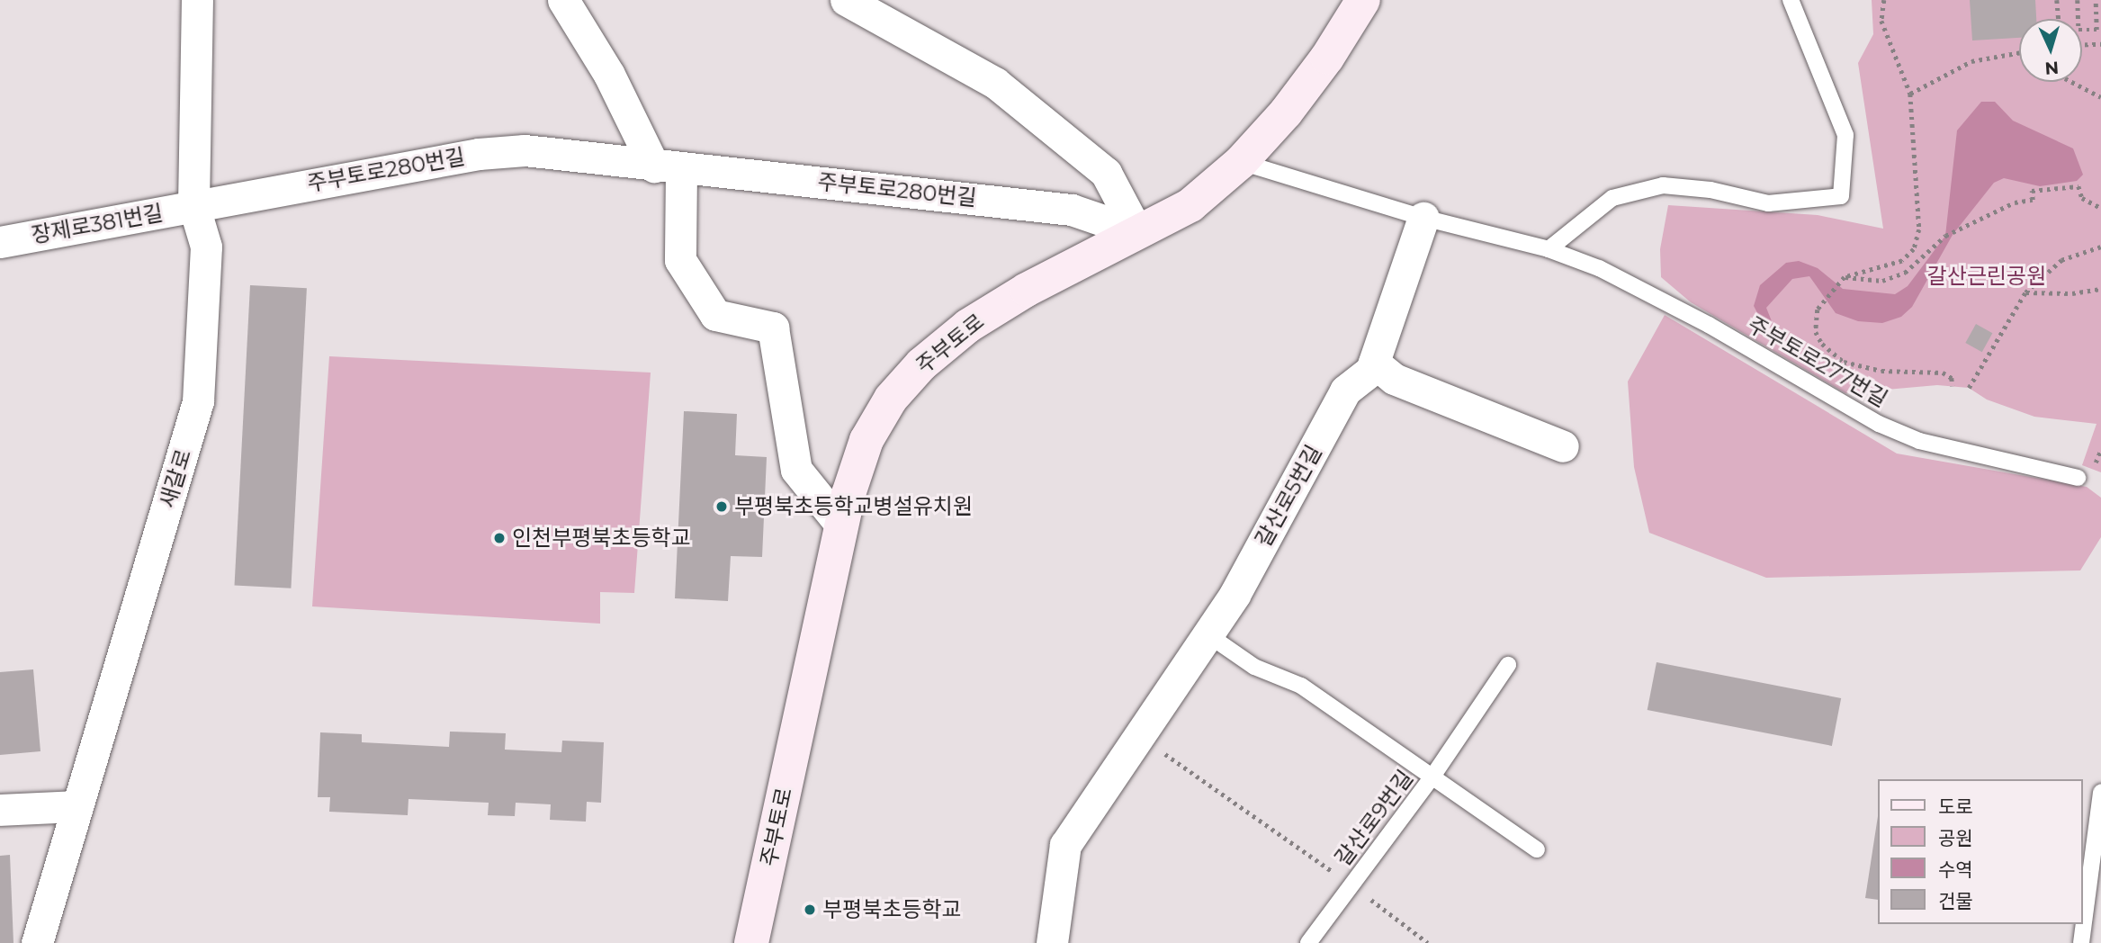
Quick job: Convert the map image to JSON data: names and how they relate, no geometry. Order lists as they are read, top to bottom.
{
  "streets": {
    "main road": ["주부토로"],
    "street": [
      "주부토로280번길",
      "장제로381번길",
      "새갈로",
      "갈산로5번길"
    ],
    "lane": ["주부토로277번길", "갈산로9번길"]
  },
  "crossings": [
    ["주부토로280번길", "장제로381번길"],
    ["주부토로280번길", "주부토로"],
    ["주부토로280번길", "새갈로"],
    ["장제로381번길", "새갈로"],
    ["주부토로", "주부토로277번길"],
    ["주부토로277번길", "갈산로5번길"]
  ],
  "parks": ["갈산근린공원"],
  "places": ["부평북초등학교병설유치원", "인천부평북초등학교", "부평북초등학교"],
  "legend": [
    "도로",
    "공원",
    "수역",
    "건물"
  ],
  "north": "bottom"
}
